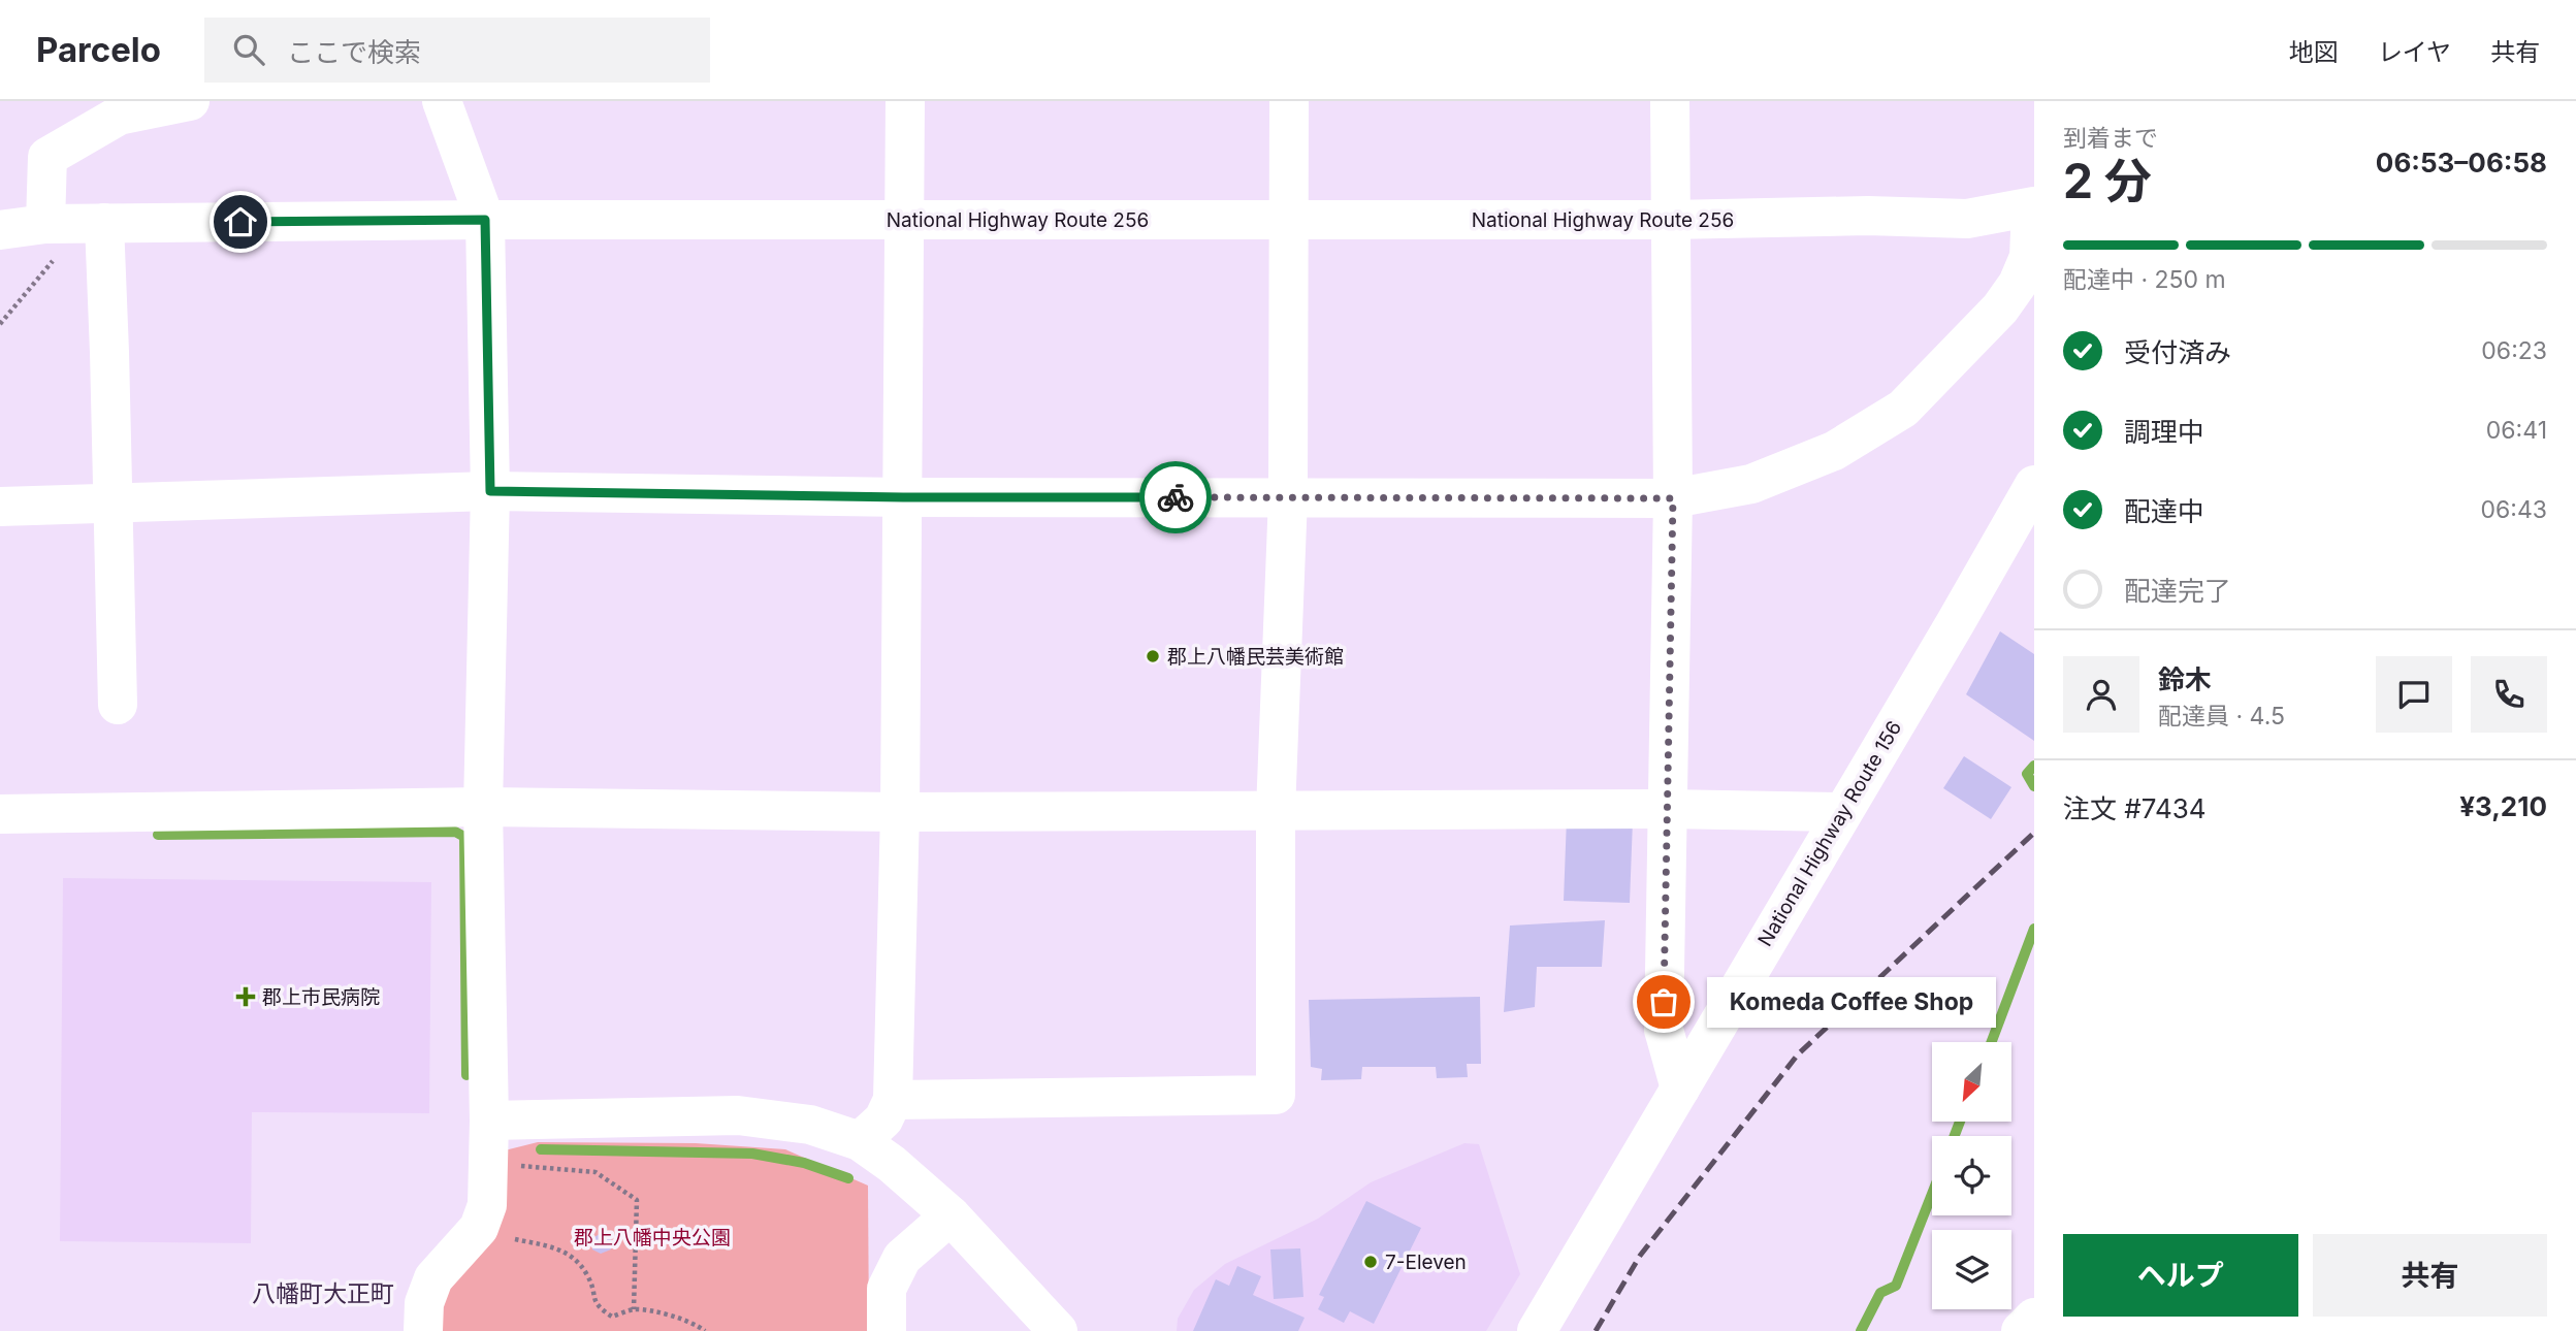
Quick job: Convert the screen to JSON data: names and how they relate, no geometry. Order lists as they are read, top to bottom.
{
  "streets": {
    "main road": ["National Highway Route 256", "National Highway Route 156"]
  },
  "districts": ["八幡町大正町"],
  "parks": ["郡上八幡中央公園"],
  "places": {
    "other": ["郡上八幡民芸美術館", "Komeda Coffee Shop", "7-Eleven"],
    "health": ["郡上市民病院"]
  },
  "north": "bottom left",
  "page": {
    "header": "Parcelo",
    "search": "ここで検索",
    "nav": ["地図", "レイヤ", "共有"],
    "heading": ["2 分", "到着まで", "06:53–06:58"],
    "panel": [
      "鈴木",
      "配達員 · 4.5",
      "注文 #7434",
      "¥3,210"
    ],
    "bar": "配達中 · 250 m",
    "list": [
      ["受付済み", "06:23"],
      ["調理中", "06:41"],
      ["配達中", "06:43"],
      "配達完了"
    ],
    "bubble": "Komeda Coffee Shop",
    "buttons": ["ヘルプ", "共有"]
  }
}
